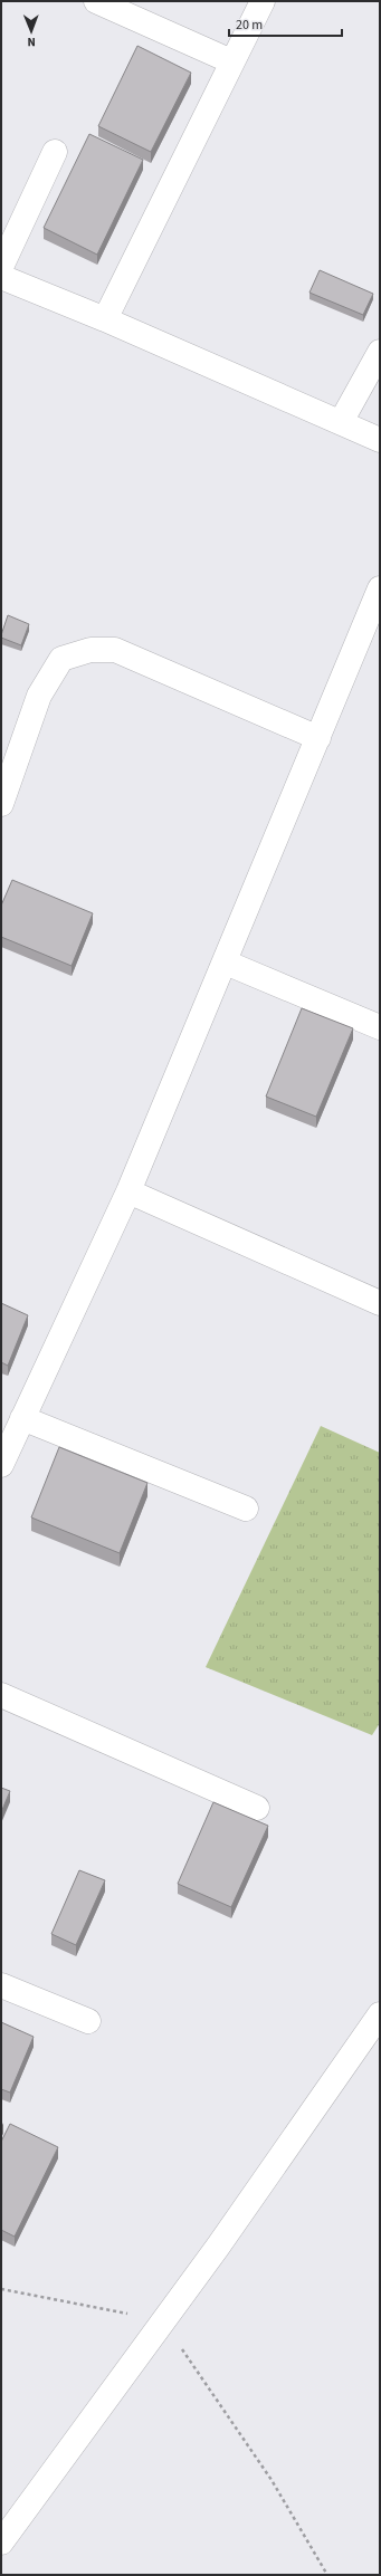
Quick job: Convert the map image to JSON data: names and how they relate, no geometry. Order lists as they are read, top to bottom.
{
  "scale_bar": "20 m",
  "north": "bottom"
}
